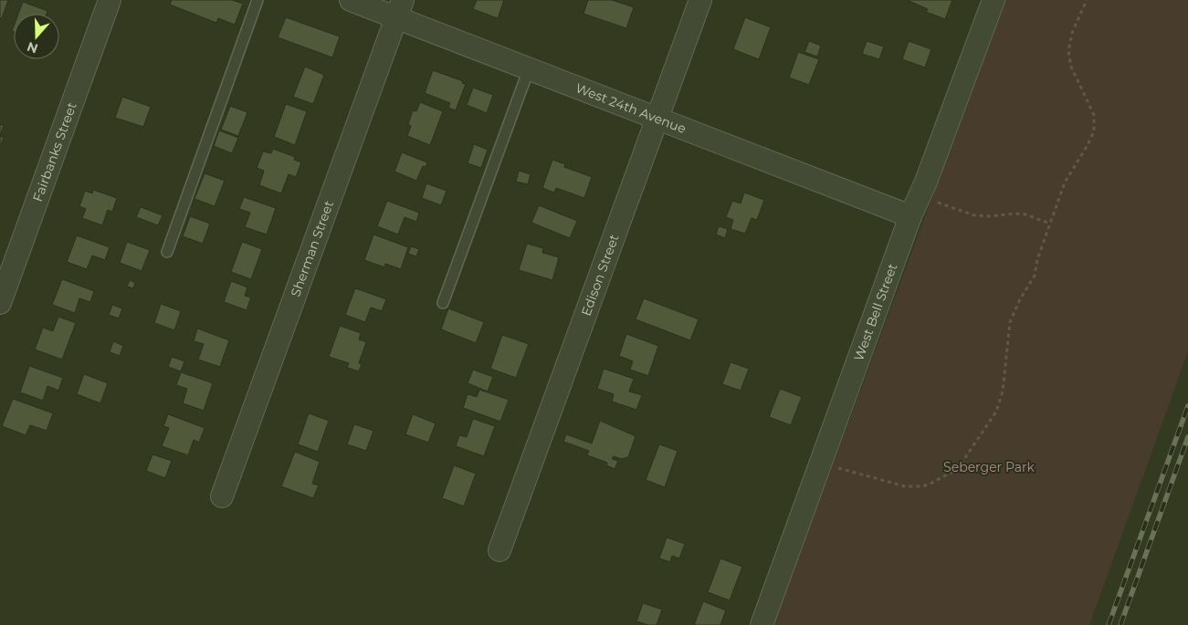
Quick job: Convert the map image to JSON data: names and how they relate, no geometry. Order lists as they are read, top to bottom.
{
  "streets": {
    "street": [
      "West 24th Avenue",
      "Fairbanks Street",
      "Sherman Street",
      "Edison Street",
      "West Bell Street"
    ]
  },
  "crossings": [
    ["West 24th Avenue", "Sherman Street"],
    ["West 24th Avenue", "Edison Street"],
    ["West 24th Avenue", "West Bell Street"]
  ],
  "parks": ["Seberger Park"],
  "north": "bottom"
}
